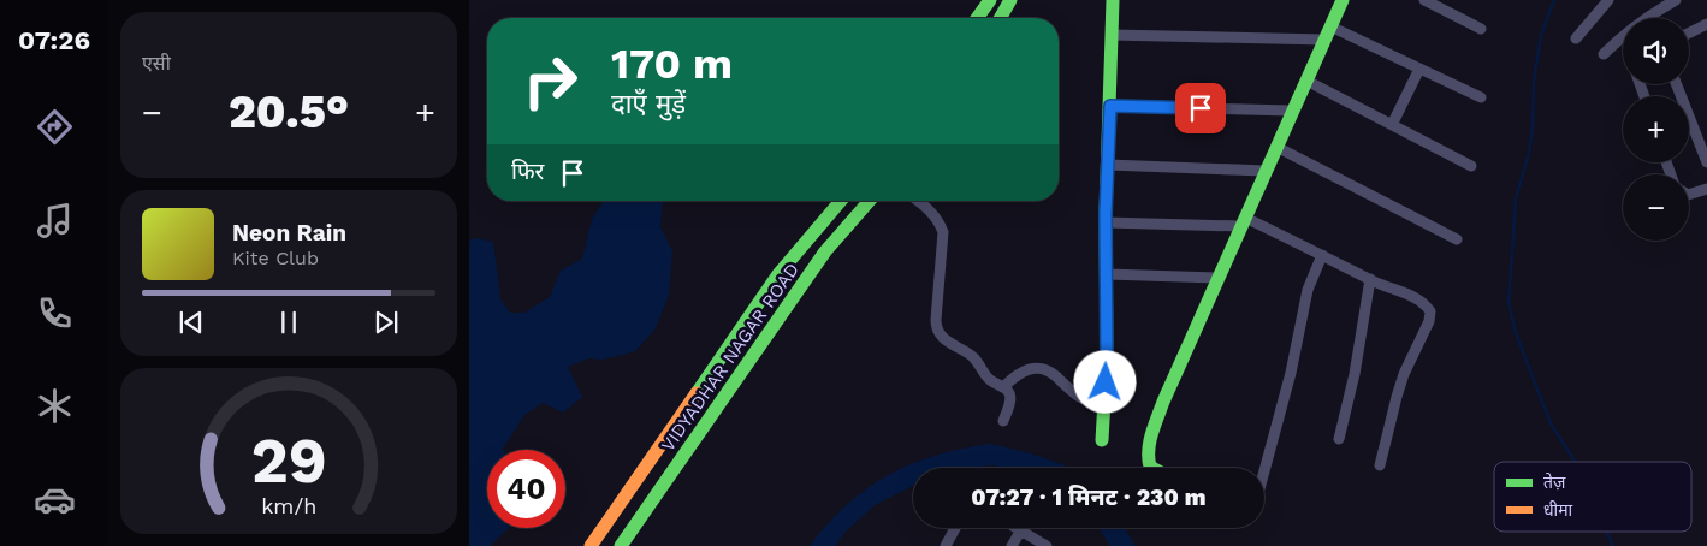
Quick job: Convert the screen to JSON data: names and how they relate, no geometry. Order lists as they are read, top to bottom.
{
  "streets": {
    "street": ["VIDYADHAR NAGAR ROAD"]
  },
  "legend": ["तेज़", "धीमा"],
  "page": {
    "tabs": "07:26",
    "tile": "एसी",
    "map_buttons": ["+", "−"],
    "turn": ["170 m", "दाएँ मुड़ें"],
    "heat": ["−", "20.5°", "+"],
    "then": "फिर",
    "song": ["Neon Rain", "Kite Club"],
    "limit": "40",
    "trip": "07:27 · 1 मिनट · 230 m",
    "gauge": ["29", "km/h"]
  }
}
